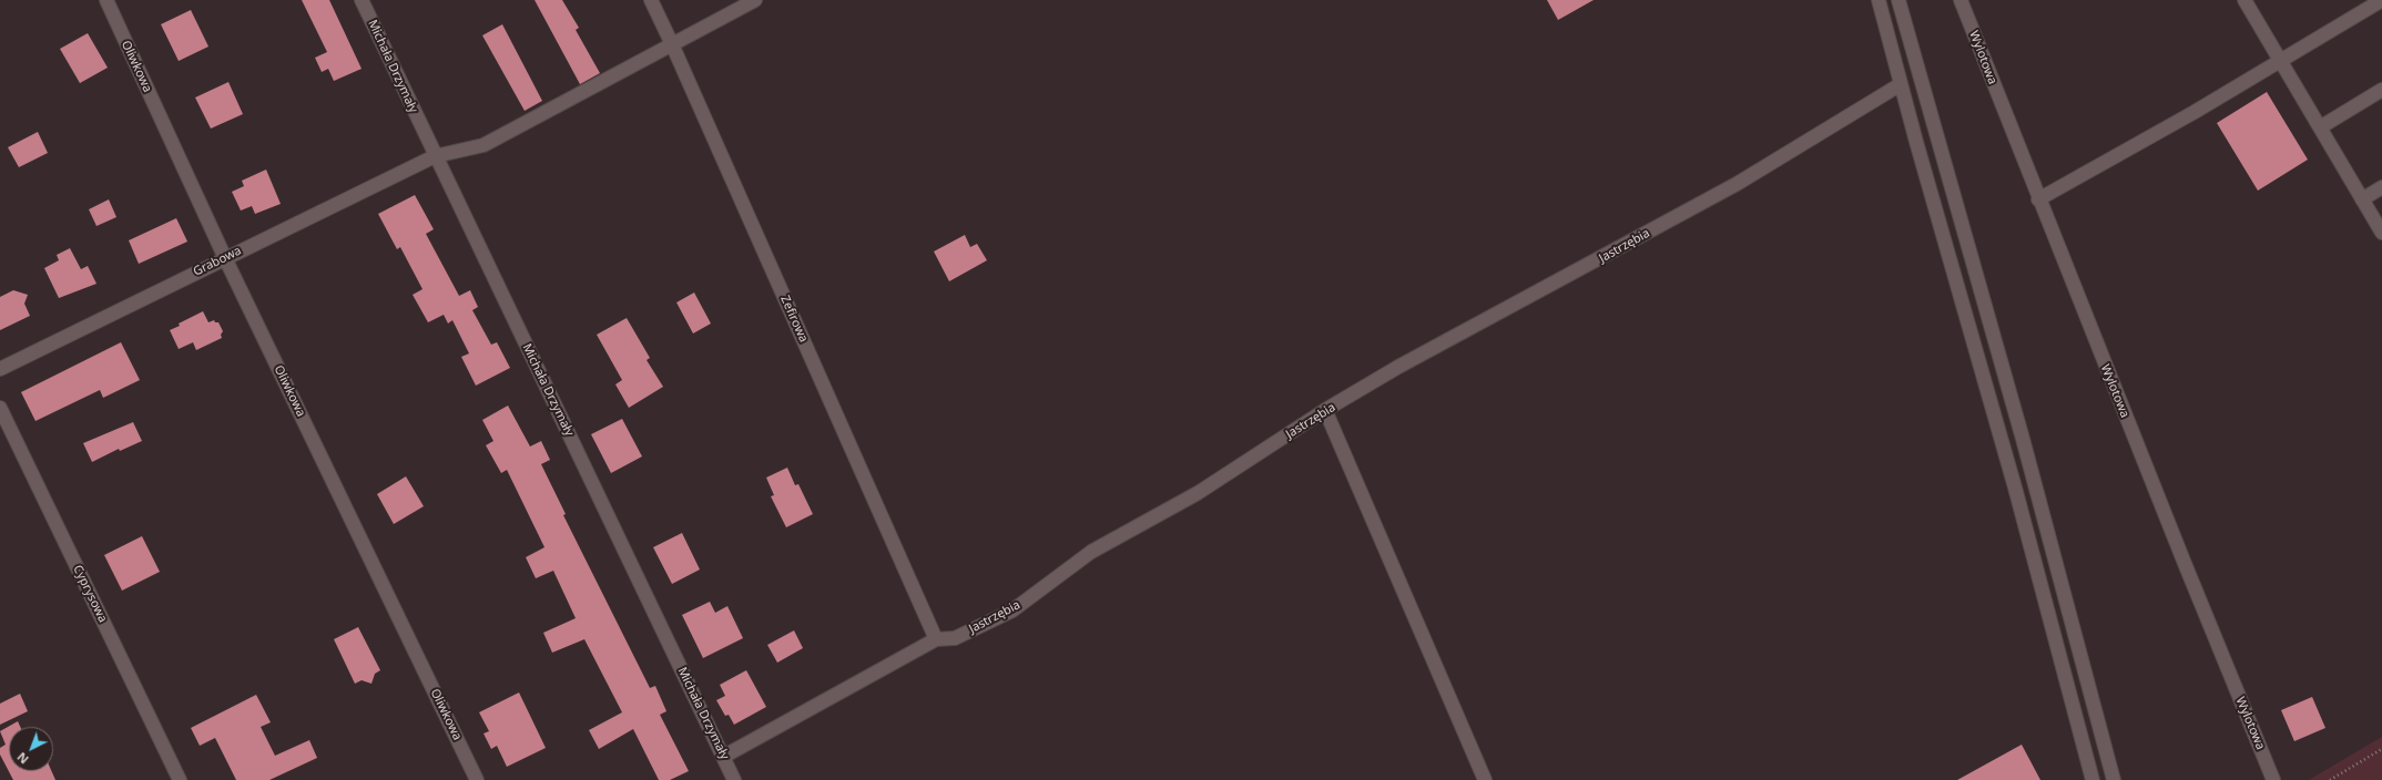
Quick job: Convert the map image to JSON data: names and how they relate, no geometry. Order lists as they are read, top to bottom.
{
  "streets": {
    "street": [
      "Wylotowa",
      "Oliwkowa",
      "Michała Drzymały",
      "Jastrzębia",
      "Grabowa",
      "Zefirowa",
      "Cyprysowa"
    ]
  },
  "crossings": [
    ["Oliwkowa", "Grabowa"],
    ["Michała Drzymały", "Jastrzębia"],
    ["Michała Drzymały", "Grabowa"],
    ["Jastrzębia", "Zefirowa"],
    ["Grabowa", "Zefirowa"]
  ],
  "north": "bottom left"
}
